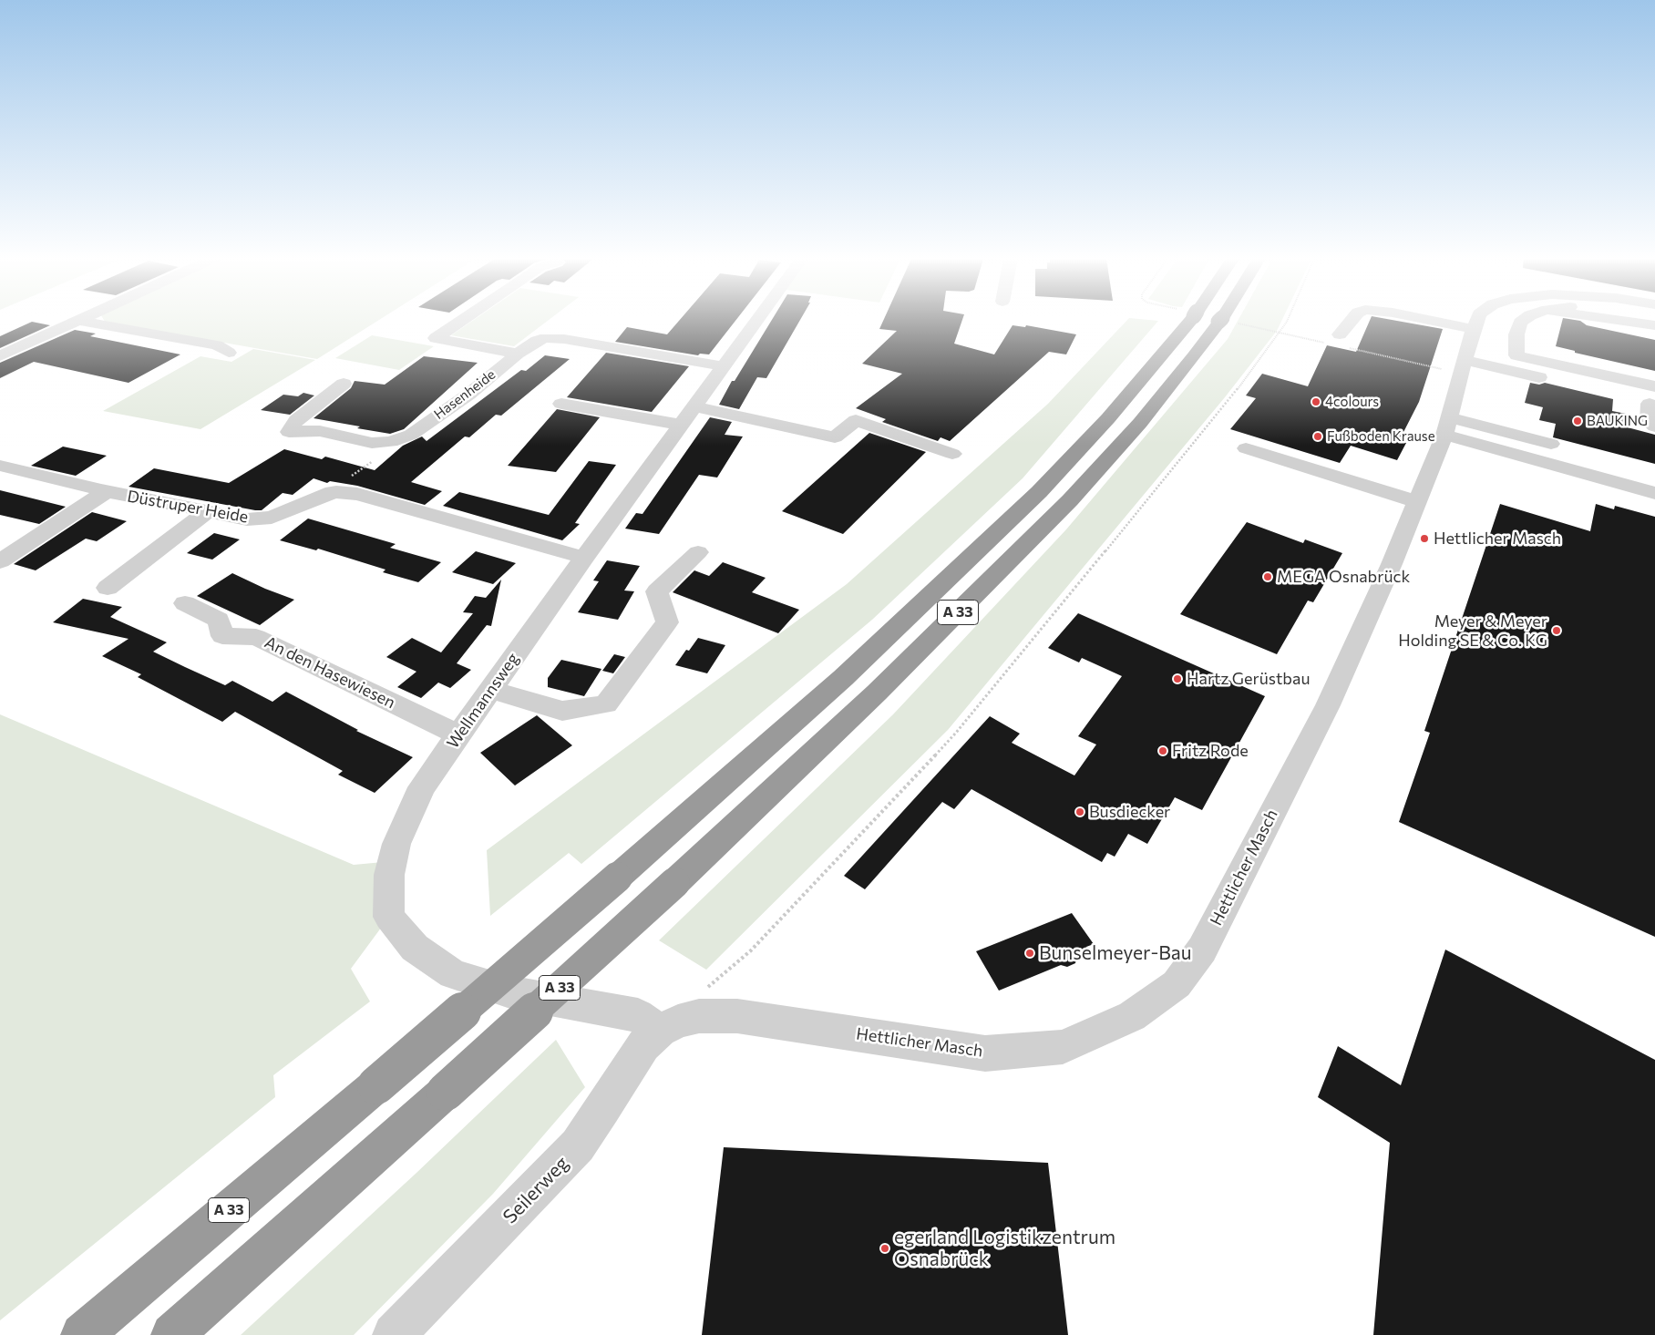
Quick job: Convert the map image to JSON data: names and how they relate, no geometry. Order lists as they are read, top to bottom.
{
  "streets": {
    "highway": ["A 33"],
    "street": [
      "Hasenheide",
      "Düstruper Heide",
      "An den Hasewiesen",
      "Wellmannsweg",
      "Hettlicher Masch",
      "Seilerweg"
    ]
  },
  "crossings": [
    ["Hasenheide", "Wellmannsweg"],
    ["Düstruper Heide", "Wellmannsweg"],
    ["An den Hasewiesen", "Wellmannsweg"],
    ["Wellmannsweg", "Hettlicher Masch"],
    ["Wellmannsweg", "Seilerweg"],
    ["Hettlicher Masch", "Seilerweg"]
  ],
  "places": [
    "4colours",
    "BAUKING",
    "Fußboden Krause",
    "Hettlicher Masch",
    "MEGA Osnabrück",
    "Meyer & Meyer Holding SE & Co. KG",
    "Hartz Gerüstbau",
    "Fritz Rode",
    "Busdiecker",
    "Bunselmeyer-Bau",
    "egerland Logistikzentrum Osnabrück"
  ]
}
